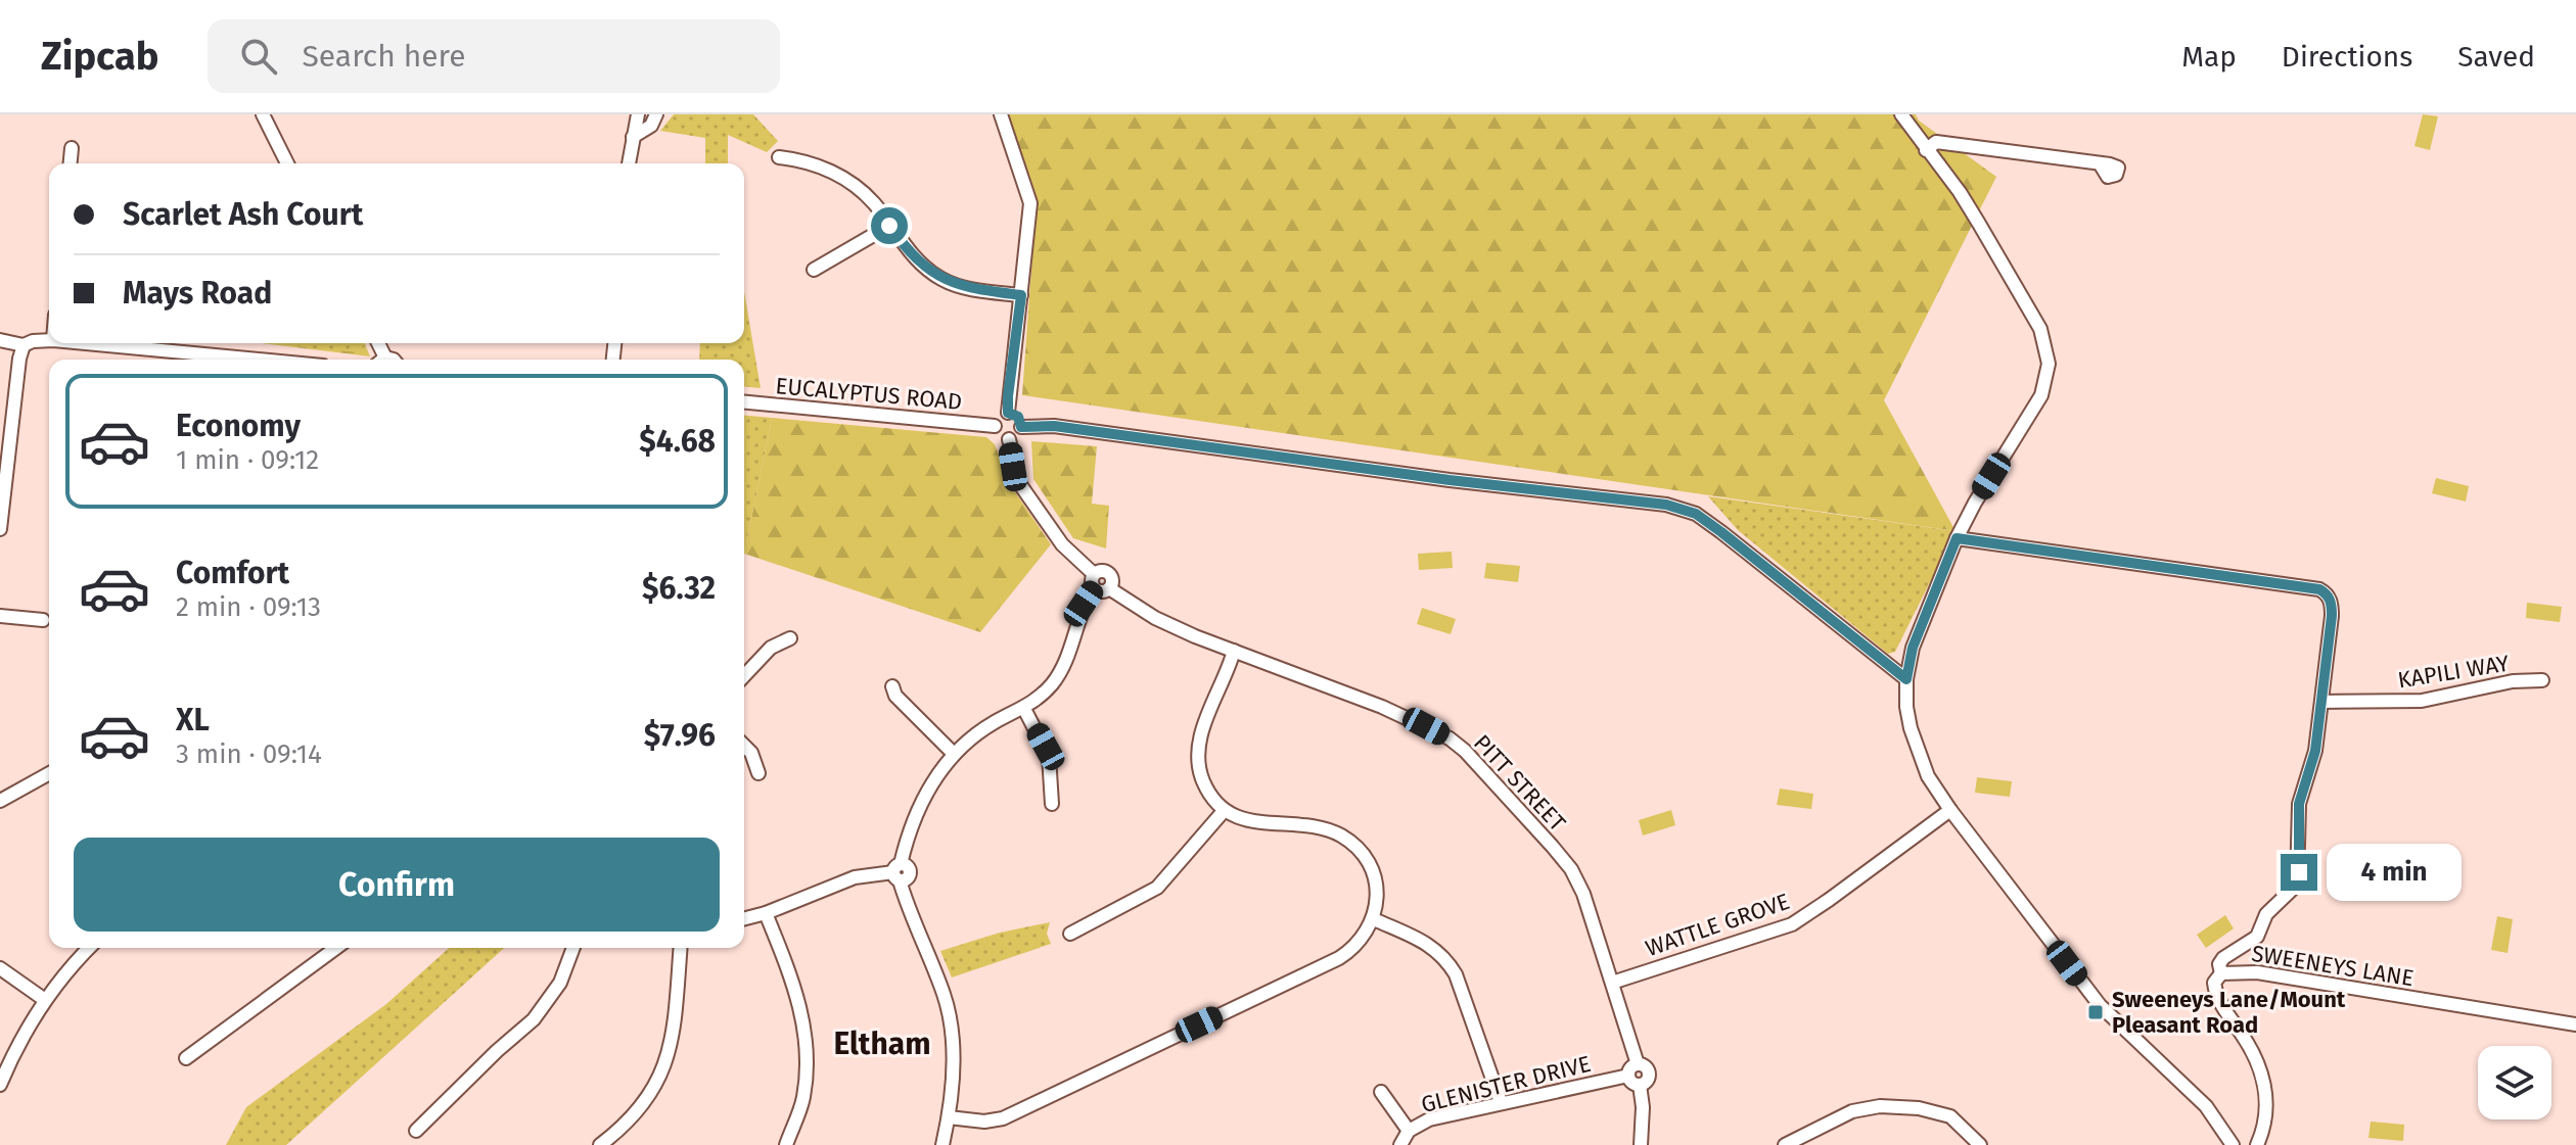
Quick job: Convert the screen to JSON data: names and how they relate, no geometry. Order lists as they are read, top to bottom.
{
  "streets": {
    "street": [
      "EUCALYPTUS ROAD",
      "KAPILI WAY",
      "PITT STREET",
      "WATTLE GROVE",
      "SWEENEYS LANE",
      "GLENISTER DRIVE"
    ]
  },
  "crossings": [
    ["PITT STREET", "WATTLE GROVE"],
    ["PITT STREET", "GLENISTER DRIVE"]
  ],
  "districts": ["Eltham"],
  "places": {
    "transit": ["Sweeneys Lane/Mount Pleasant Road"]
  },
  "page": {
    "header": "Zipcab",
    "search": "Search here",
    "nav": ["Map", "Directions", "Saved"],
    "banner": ["Scarlet Ash Court", "Mays Road"],
    "list": [
      {
        "name": "Economy",
        "note": "1 min · 09:12",
        "value": "$4.68"
      },
      {
        "name": "Comfort",
        "note": "2 min · 09:13",
        "value": "$6.32"
      },
      {
        "name": "XL",
        "note": "3 min · 09:14",
        "value": "$7.96"
      }
    ],
    "buttons": "Confirm",
    "bubble": "4 min"
  }
}
